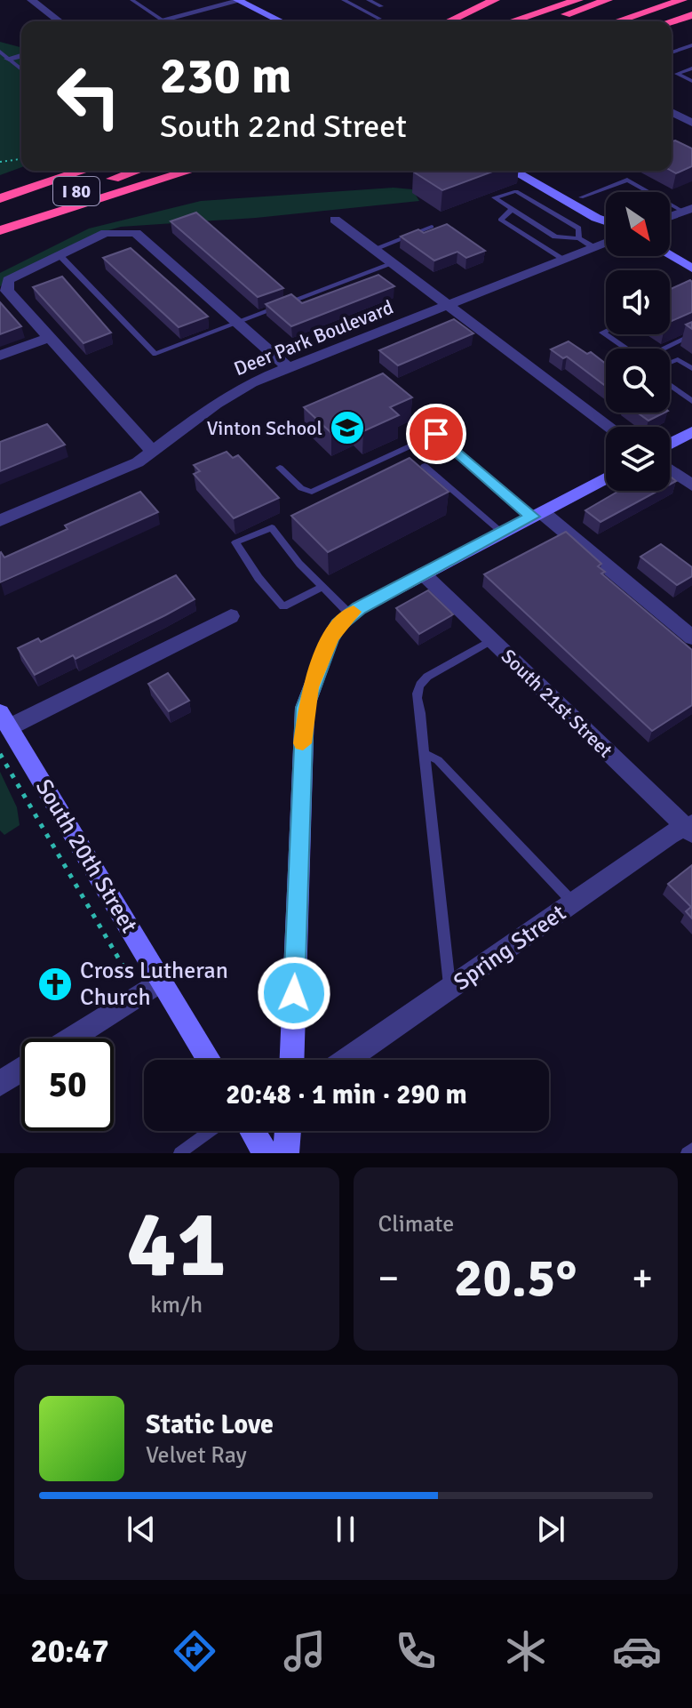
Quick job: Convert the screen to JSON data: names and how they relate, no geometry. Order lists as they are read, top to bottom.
{
  "streets": {
    "highway": ["I 80"],
    "main road": ["South 20th Street"],
    "street": ["Deer Park Boulevard", "South 21st Street", "Spring Street"]
  },
  "crossings": [
    ["South 21st Street", "Spring Street"]
  ],
  "places": {
    "school or university": ["Vinton School"],
    "church": ["Cross Lutheran Church"]
  },
  "north": "bottom right",
  "page": {
    "turn": ["230 m", "South 22nd Street"],
    "limit": "50",
    "trip": "20:48 · 1 min · 290 m",
    "tile": [
      ["41", "km/h"],
      "Climate"
    ],
    "heat": ["−", "20.5°", "+"],
    "song": ["Static Love", "Velvet Ray"],
    "tabs": "20:47"
  }
}
